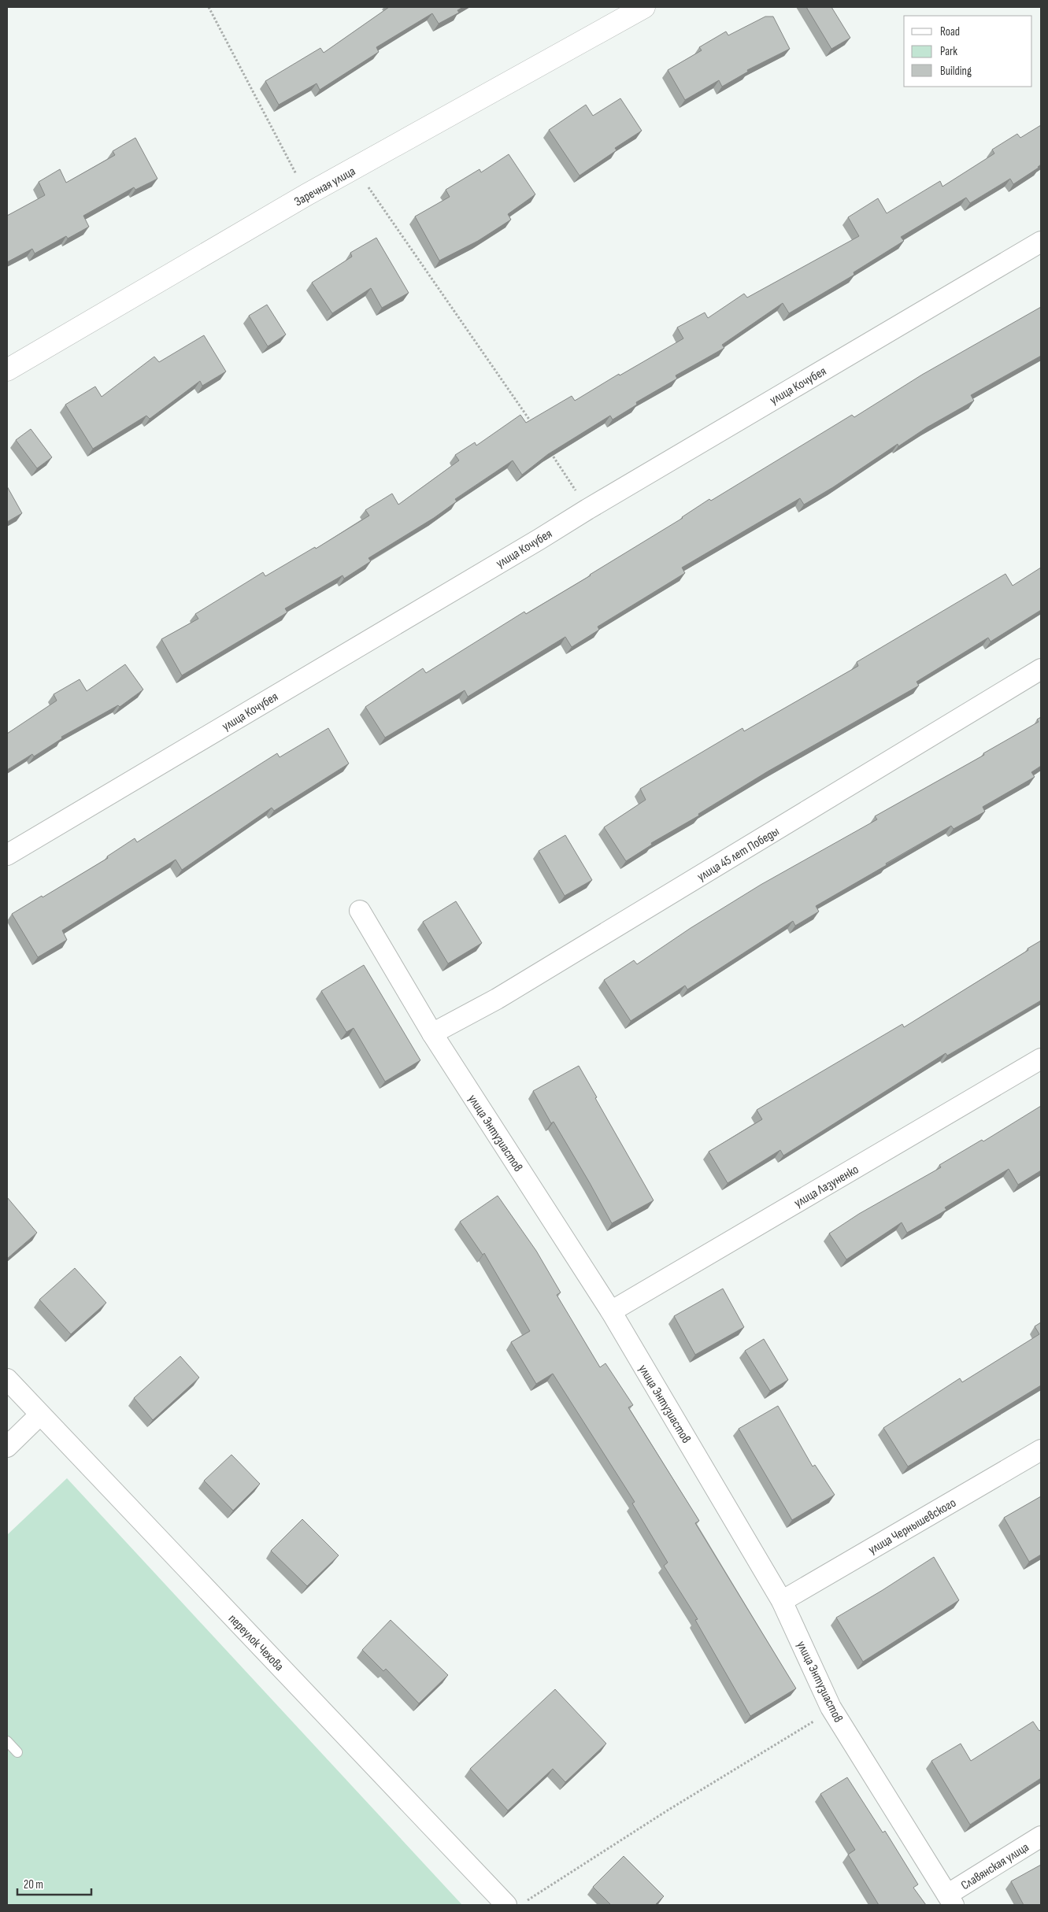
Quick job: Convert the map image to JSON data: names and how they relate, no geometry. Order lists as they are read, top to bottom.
{
  "streets": {
    "main road": ["Заречная улица"],
    "street": [
      "улица Кочубея",
      "улица 45 лет Победы",
      "улица Энтузиастов",
      "улица Лазуненко",
      "улица Чернышевского",
      "переулок Чехова",
      "Славянская улица"
    ]
  },
  "crossings": [
    ["улица 45 лет Победы", "улица Энтузиастов"],
    ["улица Энтузиастов", "улица Лазуненко"],
    ["улица Энтузиастов", "улица Чернышевского"],
    ["улица Энтузиастов", "Славянская улица"]
  ],
  "legend": ["Road", "Park", "Building"],
  "scale_bar": "20 m"
}
